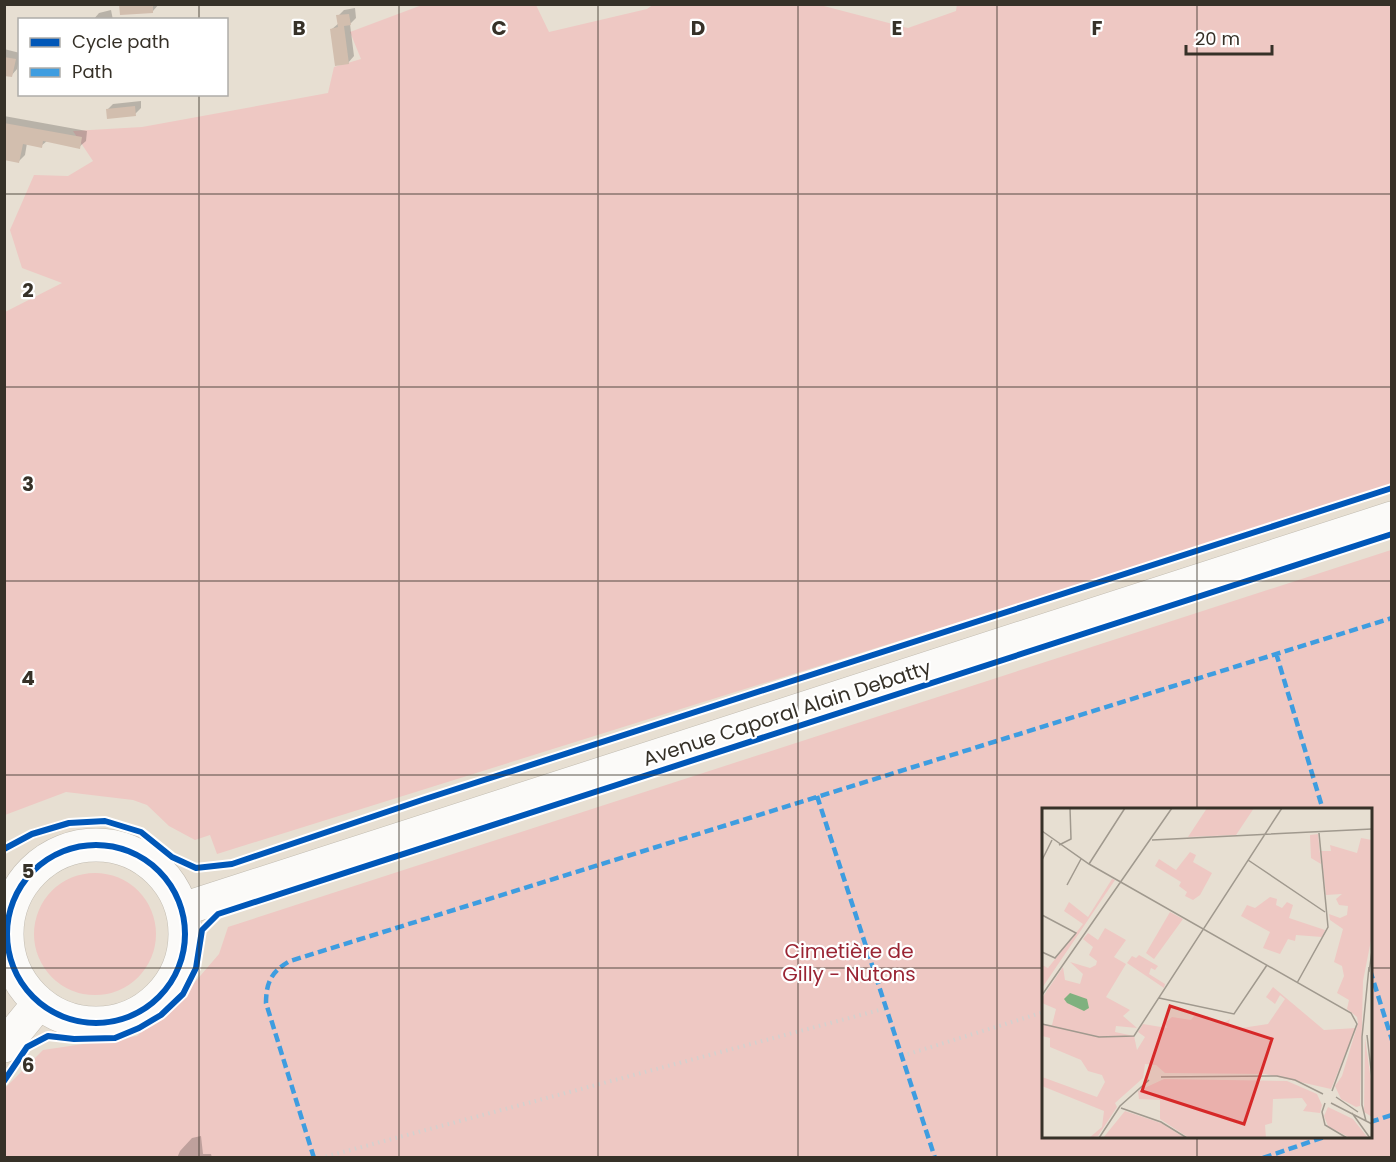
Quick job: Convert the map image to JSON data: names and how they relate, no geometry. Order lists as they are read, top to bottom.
{
  "streets": {
    "main road": ["Avenue Caporal Alain Debatty"]
  },
  "parks": ["Cimetière de Gilly - Nutons"],
  "legend": ["Cycle path", "Path"],
  "scale_bar": "20 m",
  "grid": {
    "columns": [
      "B",
      "C",
      "D",
      "E",
      "F"
    ],
    "rows": [
      "2",
      "3",
      "4",
      "5",
      "6"
    ]
  }
}
